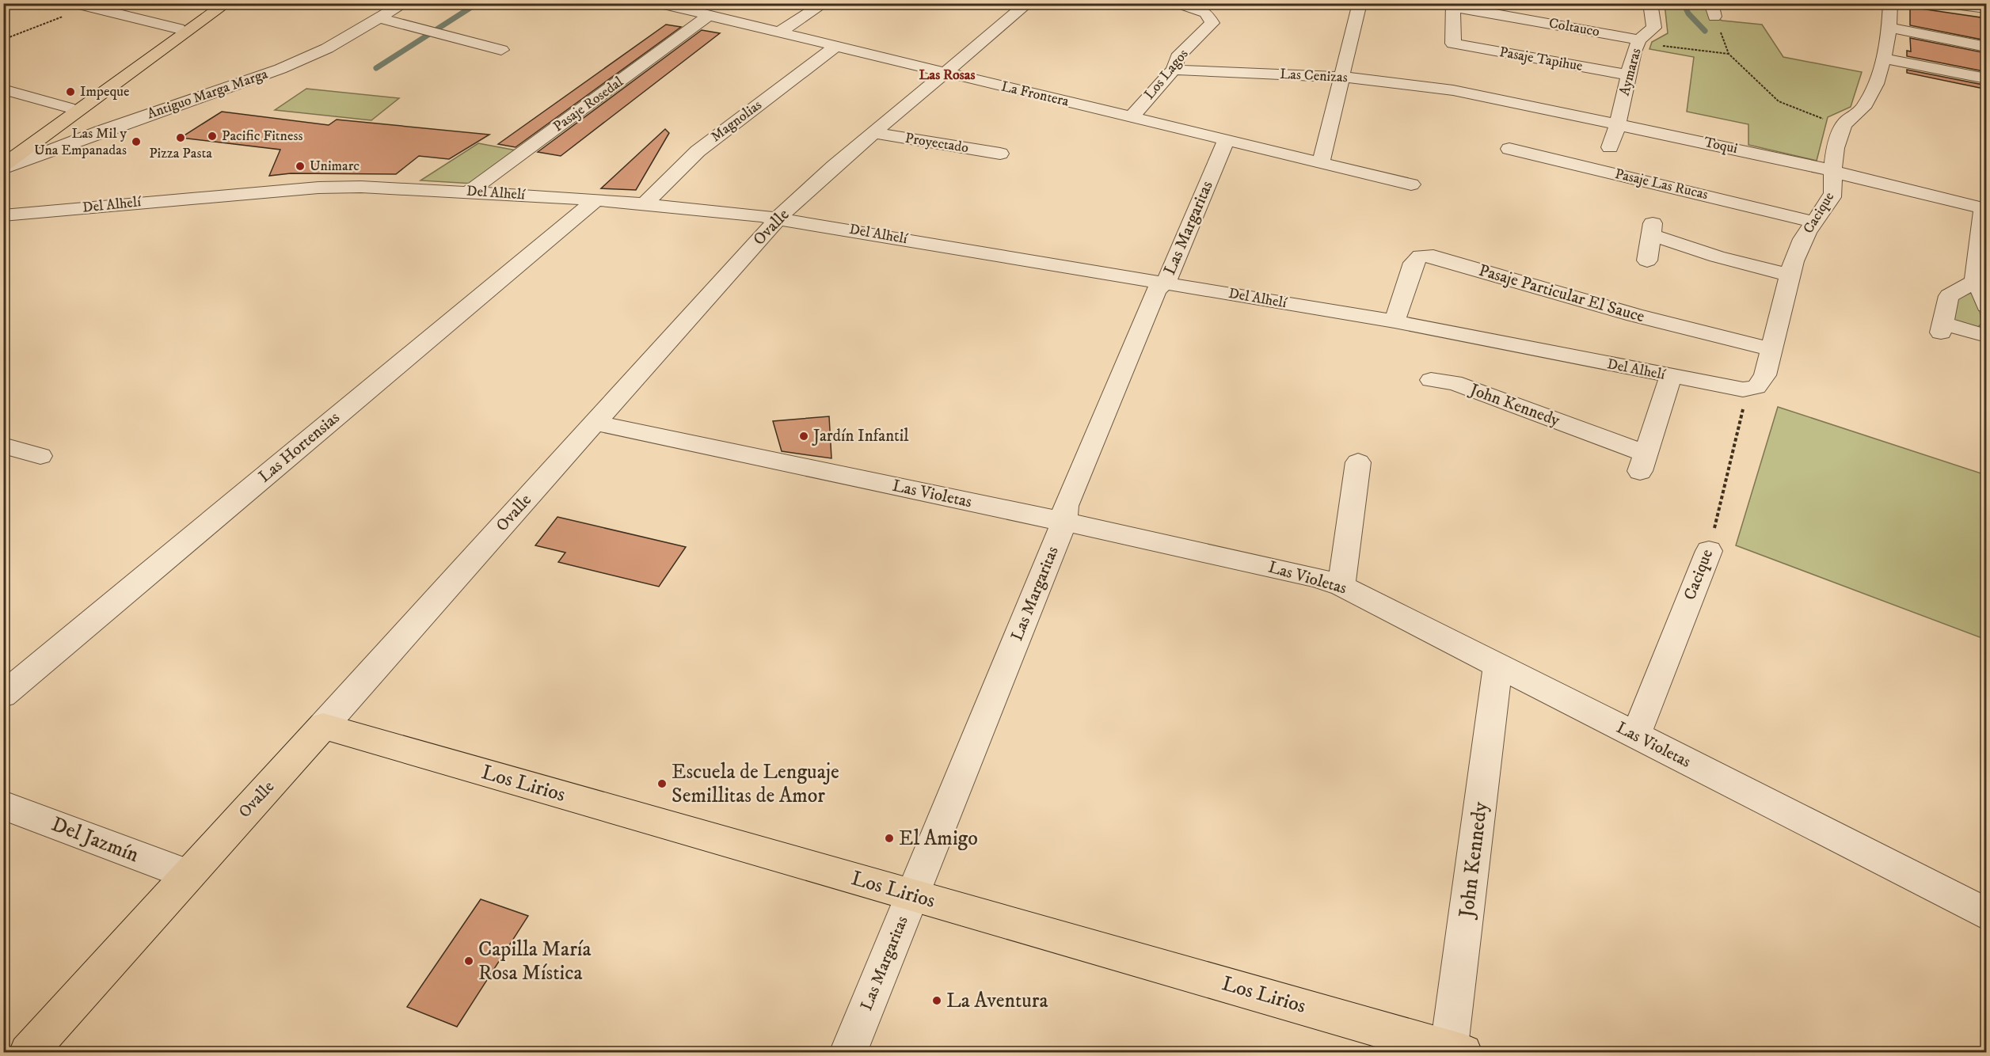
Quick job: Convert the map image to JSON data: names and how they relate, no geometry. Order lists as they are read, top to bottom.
{
  "streets": {
    "main road": ["Ovalle", "Los Lirios"],
    "street": [
      "Coltauco",
      "Pasaje Tapihue",
      "Aymaras",
      "Los Lagos",
      "Las Cenizas",
      "Antiguo Marga Marga",
      "La Frontera",
      "Pasaje Rosedal",
      "Magnolias",
      "Proyectado",
      "Toqui",
      "Pasaje Las Rucas",
      "Del Alhelí",
      "Cacique",
      "Las Margaritas",
      "Pasaje Particular El Sauce",
      "John Kennedy",
      "Las Hortensias",
      "Las Violetas",
      "Del Jazmín"
    ]
  },
  "crossings": [
    ["Coltauco", "Pasaje Tapihue"],
    ["Coltauco", "Aymaras"],
    ["Pasaje Tapihue", "Aymaras"],
    ["Aymaras", "Toqui"],
    ["Los Lagos", "Las Cenizas"],
    ["Los Lagos", "La Frontera"],
    ["Las Cenizas", "Toqui"],
    ["La Frontera", "Pasaje Rosedal"],
    ["La Frontera", "Magnolias"],
    ["La Frontera", "Ovalle"],
    ["La Frontera", "Las Margaritas"],
    ["Pasaje Rosedal", "Del Alhelí"],
    ["Magnolias", "Del Alhelí"],
    ["Proyectado", "Ovalle"],
    ["Toqui", "Cacique"],
    ["Pasaje Las Rucas", "Cacique"],
    ["Del Alhelí", "Cacique"],
    ["Del Alhelí", "Ovalle"],
    ["Del Alhelí", "Las Margaritas"],
    ["Del Alhelí", "Pasaje Particular El Sauce"],
    ["Del Alhelí", "John Kennedy"],
    ["Del Alhelí", "Las Hortensias"],
    ["Cacique", "Pasaje Particular El Sauce"],
    ["Cacique", "Las Violetas"],
    ["Ovalle", "Las Violetas"],
    ["Ovalle", "Los Lirios"],
    ["Ovalle", "Del Jazmín"],
    ["Las Margaritas", "Las Violetas"],
    ["Las Margaritas", "Los Lirios"],
    ["John Kennedy", "Las Violetas"],
    ["John Kennedy", "Los Lirios"]
  ],
  "districts": ["Las Rosas"],
  "places": [
    "Impeque",
    "Pacific Fitness",
    "Pizza Pasta",
    "Las Mil y Una Empanadas",
    "Unimarc",
    "Jardín Infantil",
    "Escuela de Lenguaje Semillitas de Amor",
    "El Amigo",
    "Capilla María Rosa Mística",
    "La Aventura"
  ]
}
